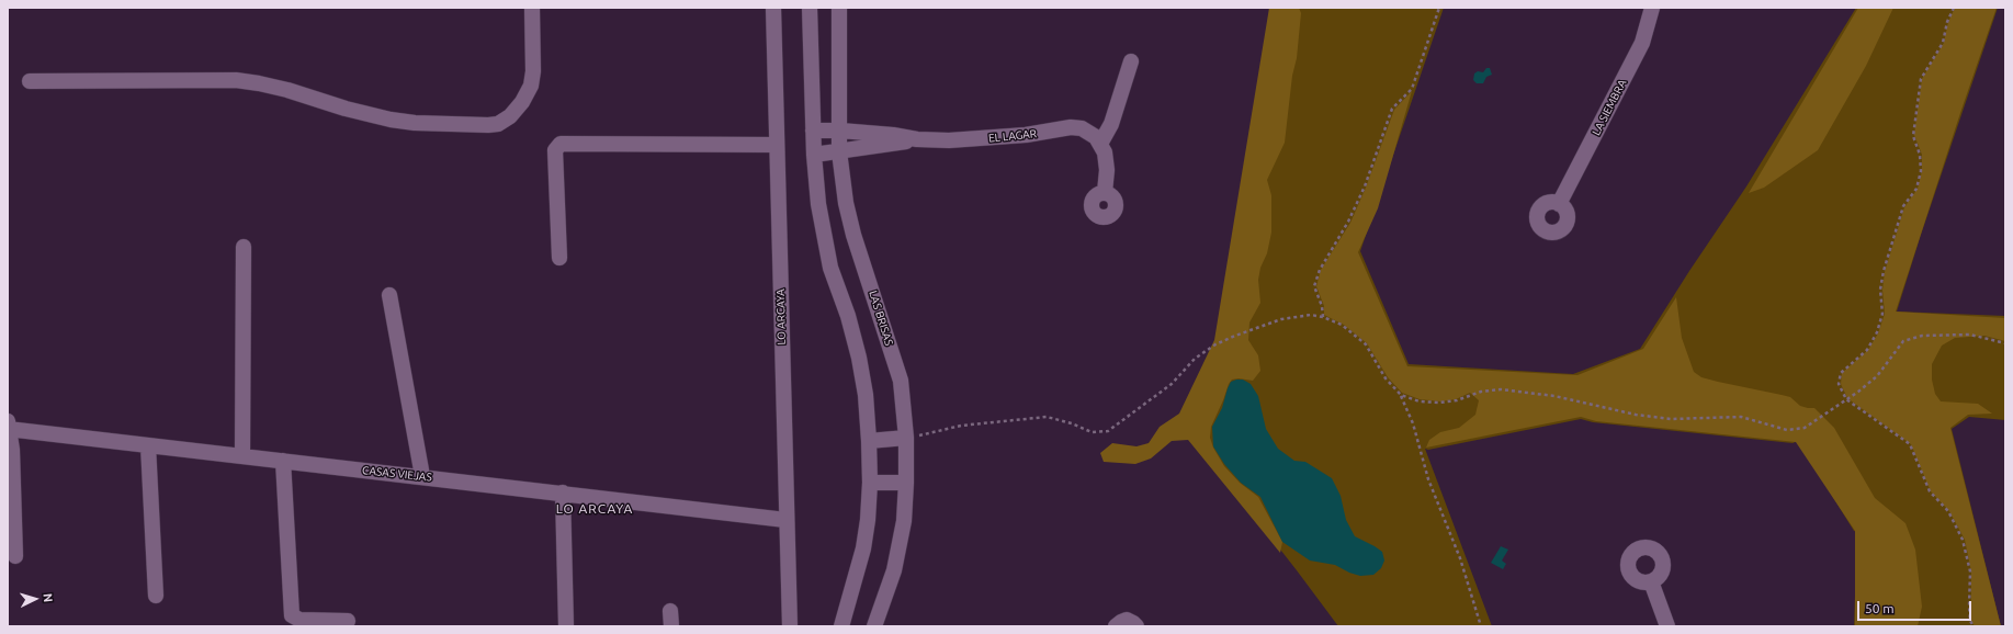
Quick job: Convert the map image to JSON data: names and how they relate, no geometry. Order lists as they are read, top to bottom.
{
  "streets": {
    "street": [
      "LA SIEMBRA",
      "EL LAGAR",
      "LO ARCAYA",
      "LAS BRISAS",
      "CASAS VIEJAS"
    ]
  },
  "crossings": [
    ["LO ARCAYA", "CASAS VIEJAS"]
  ],
  "districts": ["LO ARCAYA"],
  "scale_bar": "50 m",
  "north": "right"
}
